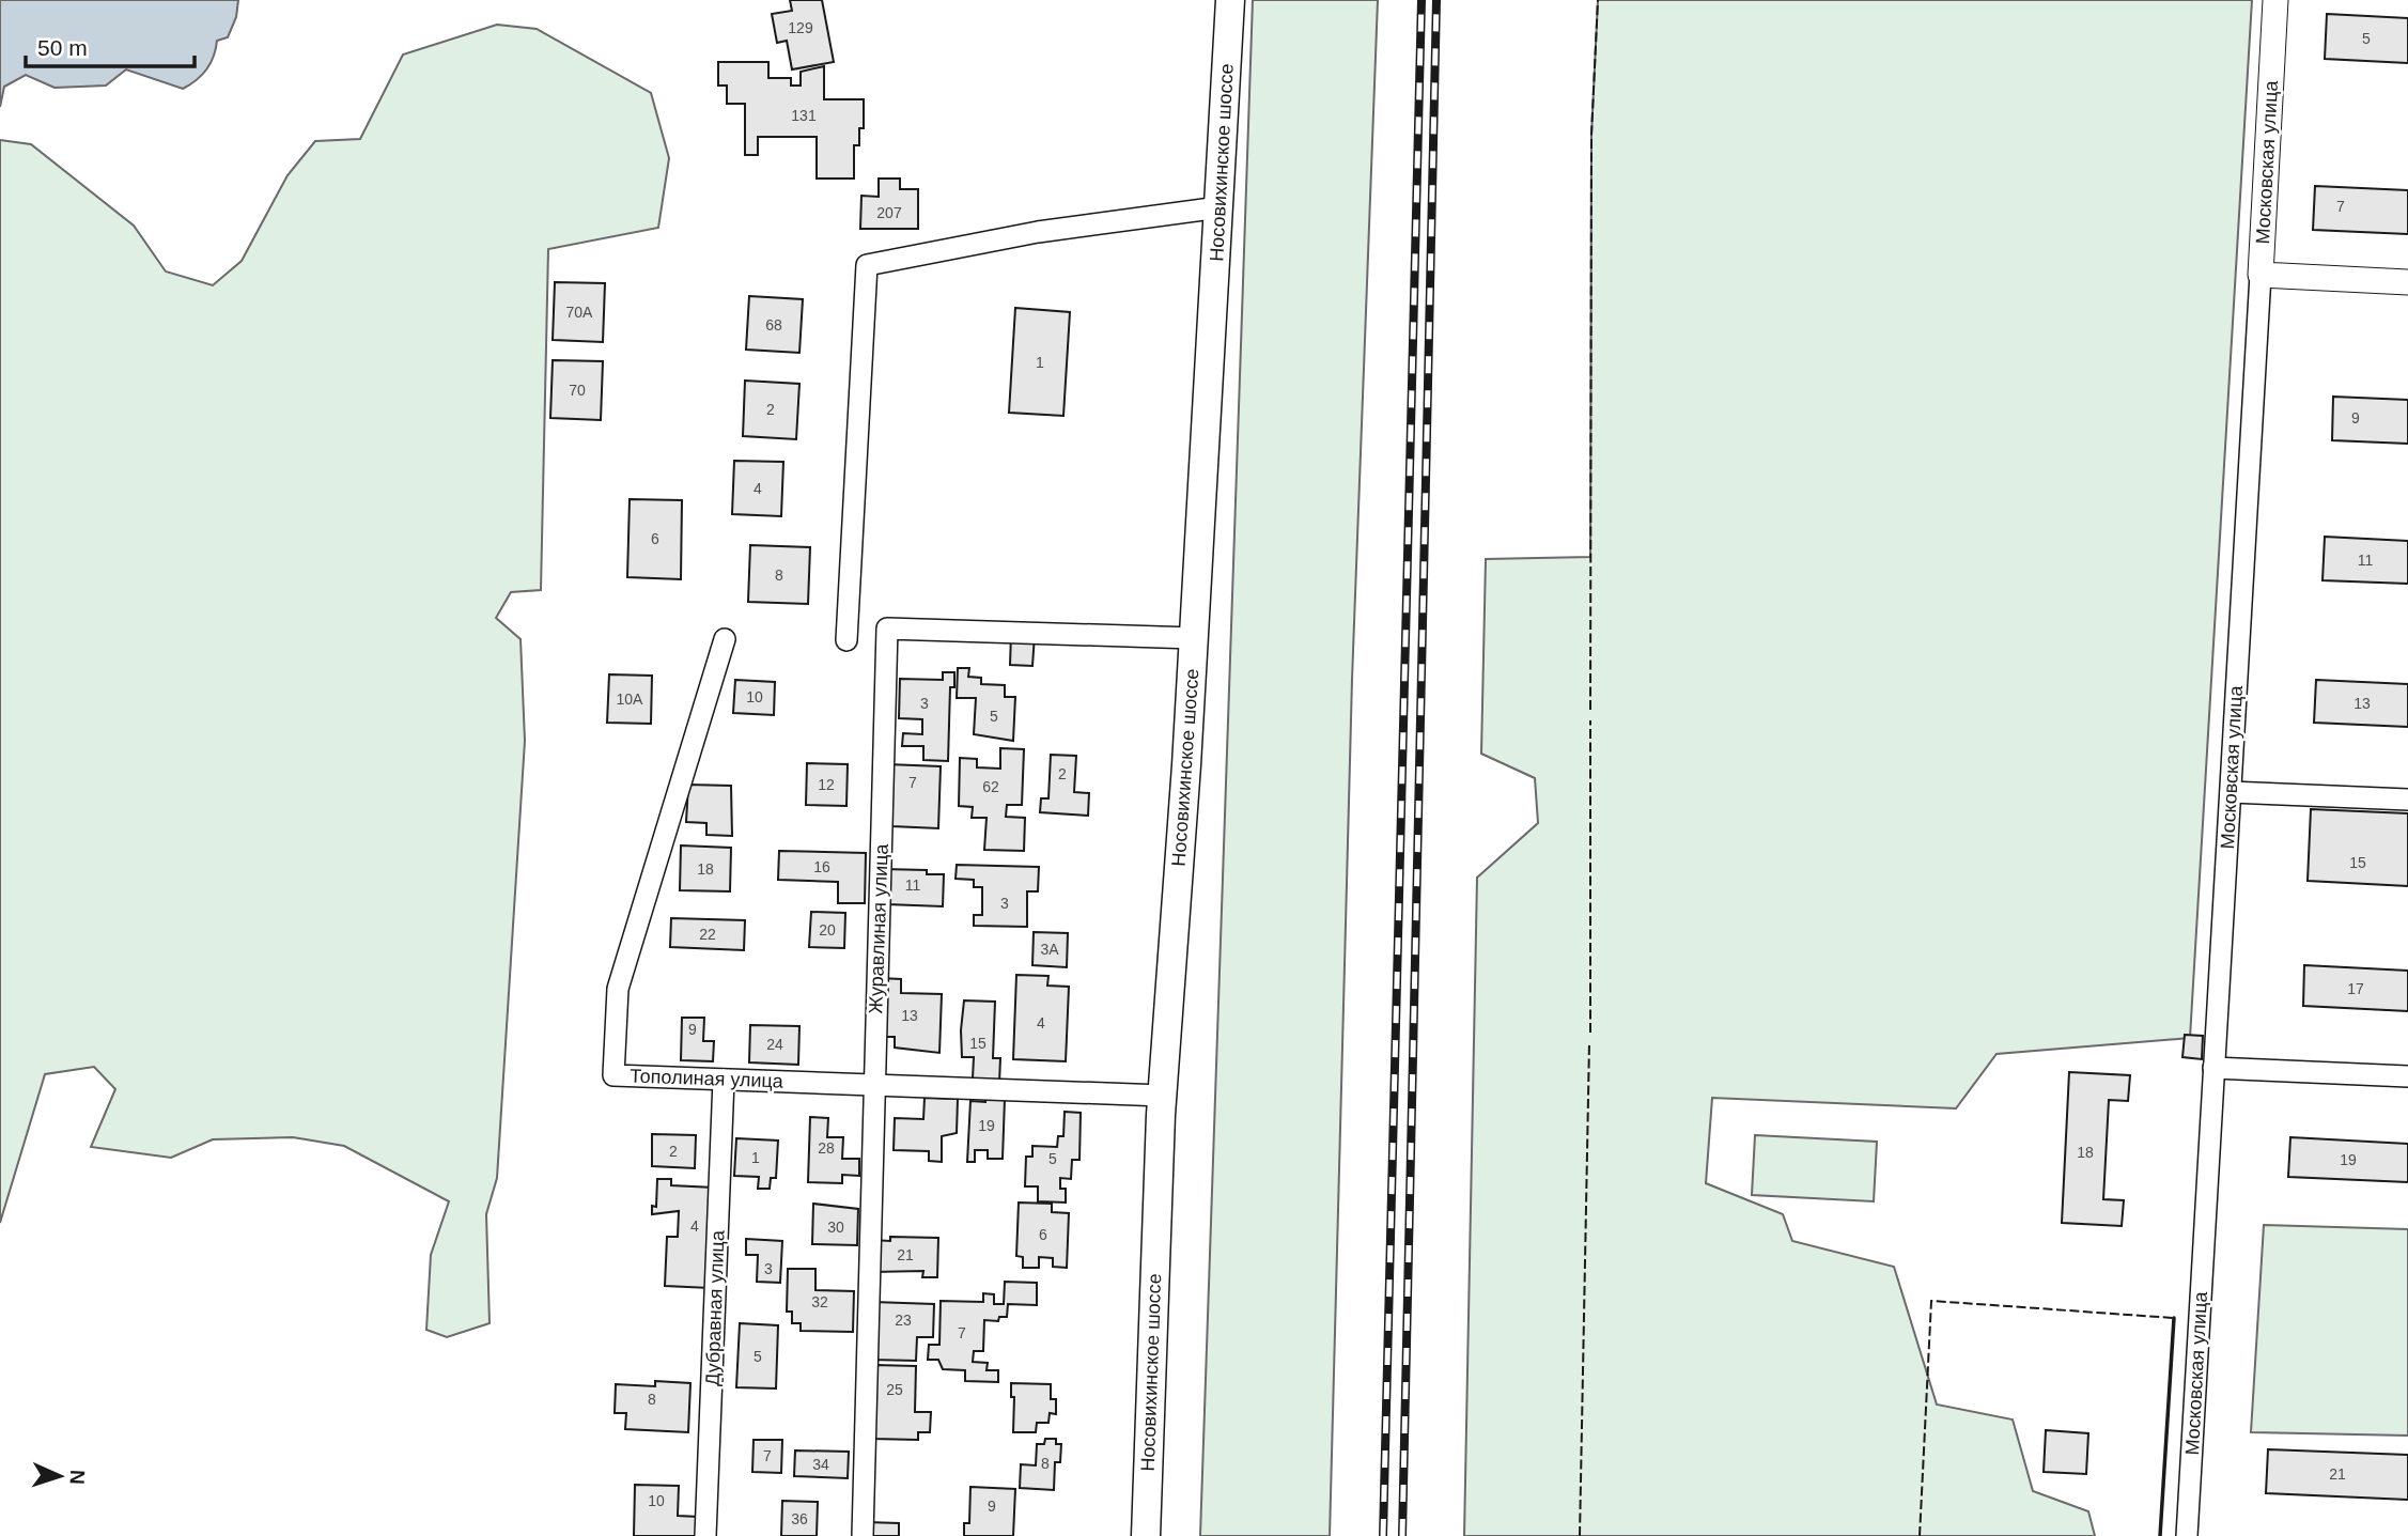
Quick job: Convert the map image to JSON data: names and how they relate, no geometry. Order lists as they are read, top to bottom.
{
  "streets": {
    "main road": ["Носовихинское шоссе"],
    "street": [
      "Московская улица",
      "Журавлиная улица",
      "Тополиная улица",
      "Дубравная улица"
    ]
  },
  "crossings": [
    ["Носовихинское шоссе", "Журавлиная улица"],
    ["Носовихинское шоссе", "Тополиная улица"],
    ["Журавлиная улица", "Тополиная улица"],
    ["Тополиная улица", "Дубравная улица"]
  ],
  "house_numbers": [
    "129",
    "5",
    "131",
    "7",
    "207",
    "70А",
    "68",
    "1",
    "70",
    "2",
    "9",
    "4",
    "6",
    "11",
    "8",
    "10",
    "10А",
    "3",
    "13",
    "5",
    "2",
    "7",
    "12",
    "62",
    "15",
    "16",
    "18",
    "11",
    "3",
    "20",
    "22",
    "3А",
    "17",
    "13",
    "4",
    "9",
    "15",
    "24",
    "19",
    "28",
    "2",
    "18",
    "1",
    "5",
    "19",
    "4",
    "30",
    "6",
    "21",
    "3",
    "32",
    "23",
    "7",
    "5",
    "25",
    "8",
    "7",
    "8",
    "34",
    "21",
    "10",
    "9",
    "36"
  ],
  "scale_bar": "50 m",
  "north": "right"
}
